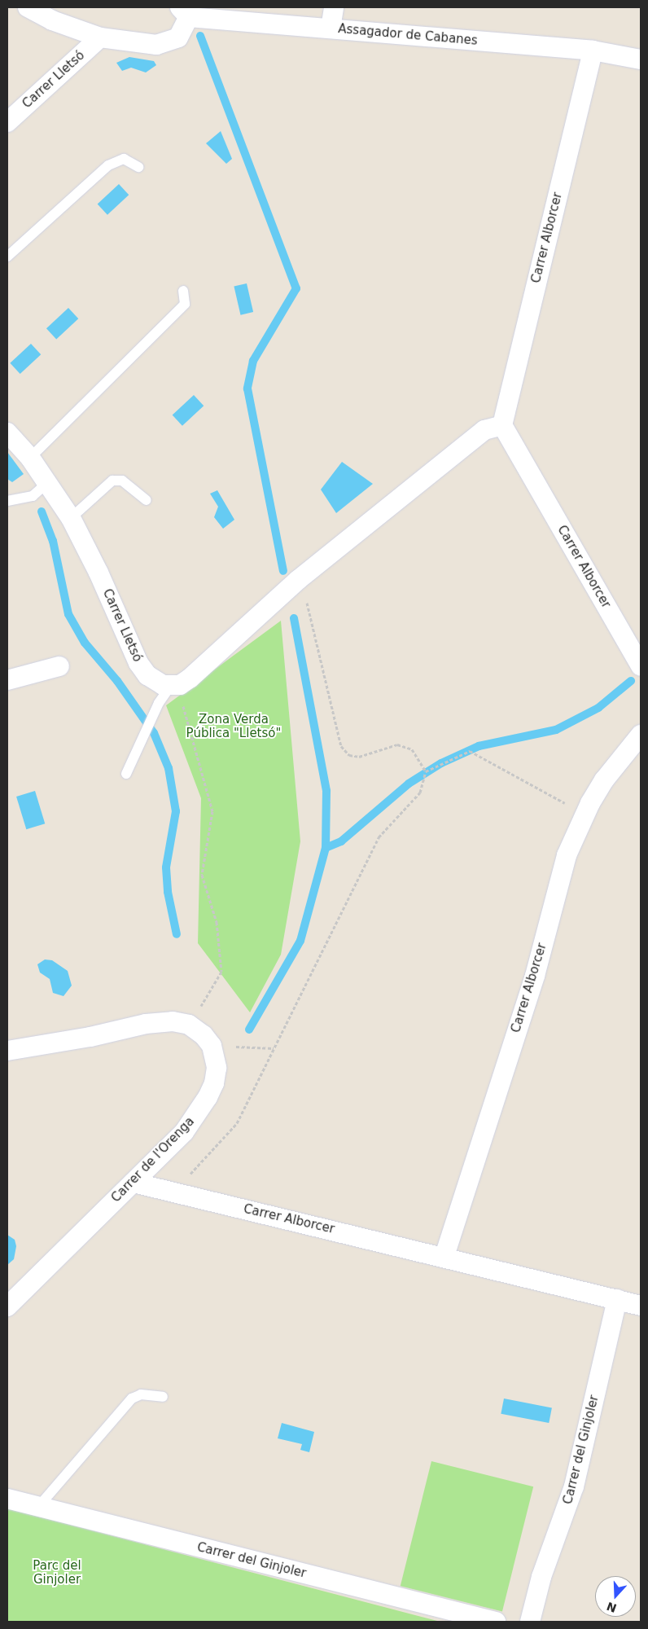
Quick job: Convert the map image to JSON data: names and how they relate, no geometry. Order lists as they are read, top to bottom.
{
  "streets": {
    "street": [
      "Assagador de Cabanes",
      "Carrer Lletsó",
      "Carrer Alborcer",
      "Carrer de l'Orenga",
      "Carrer del Ginjoler"
    ]
  },
  "crossings": [
    ["Assagador de Cabanes", "Carrer Alborcer"],
    ["Carrer Alborcer", "Carrer de l'Orenga"],
    ["Carrer Alborcer", "Carrer del Ginjoler"]
  ],
  "parks": ["Zona Verda Pública \"Lletsó\"", "Parc del Ginjoler"],
  "north": "bottom"
}
